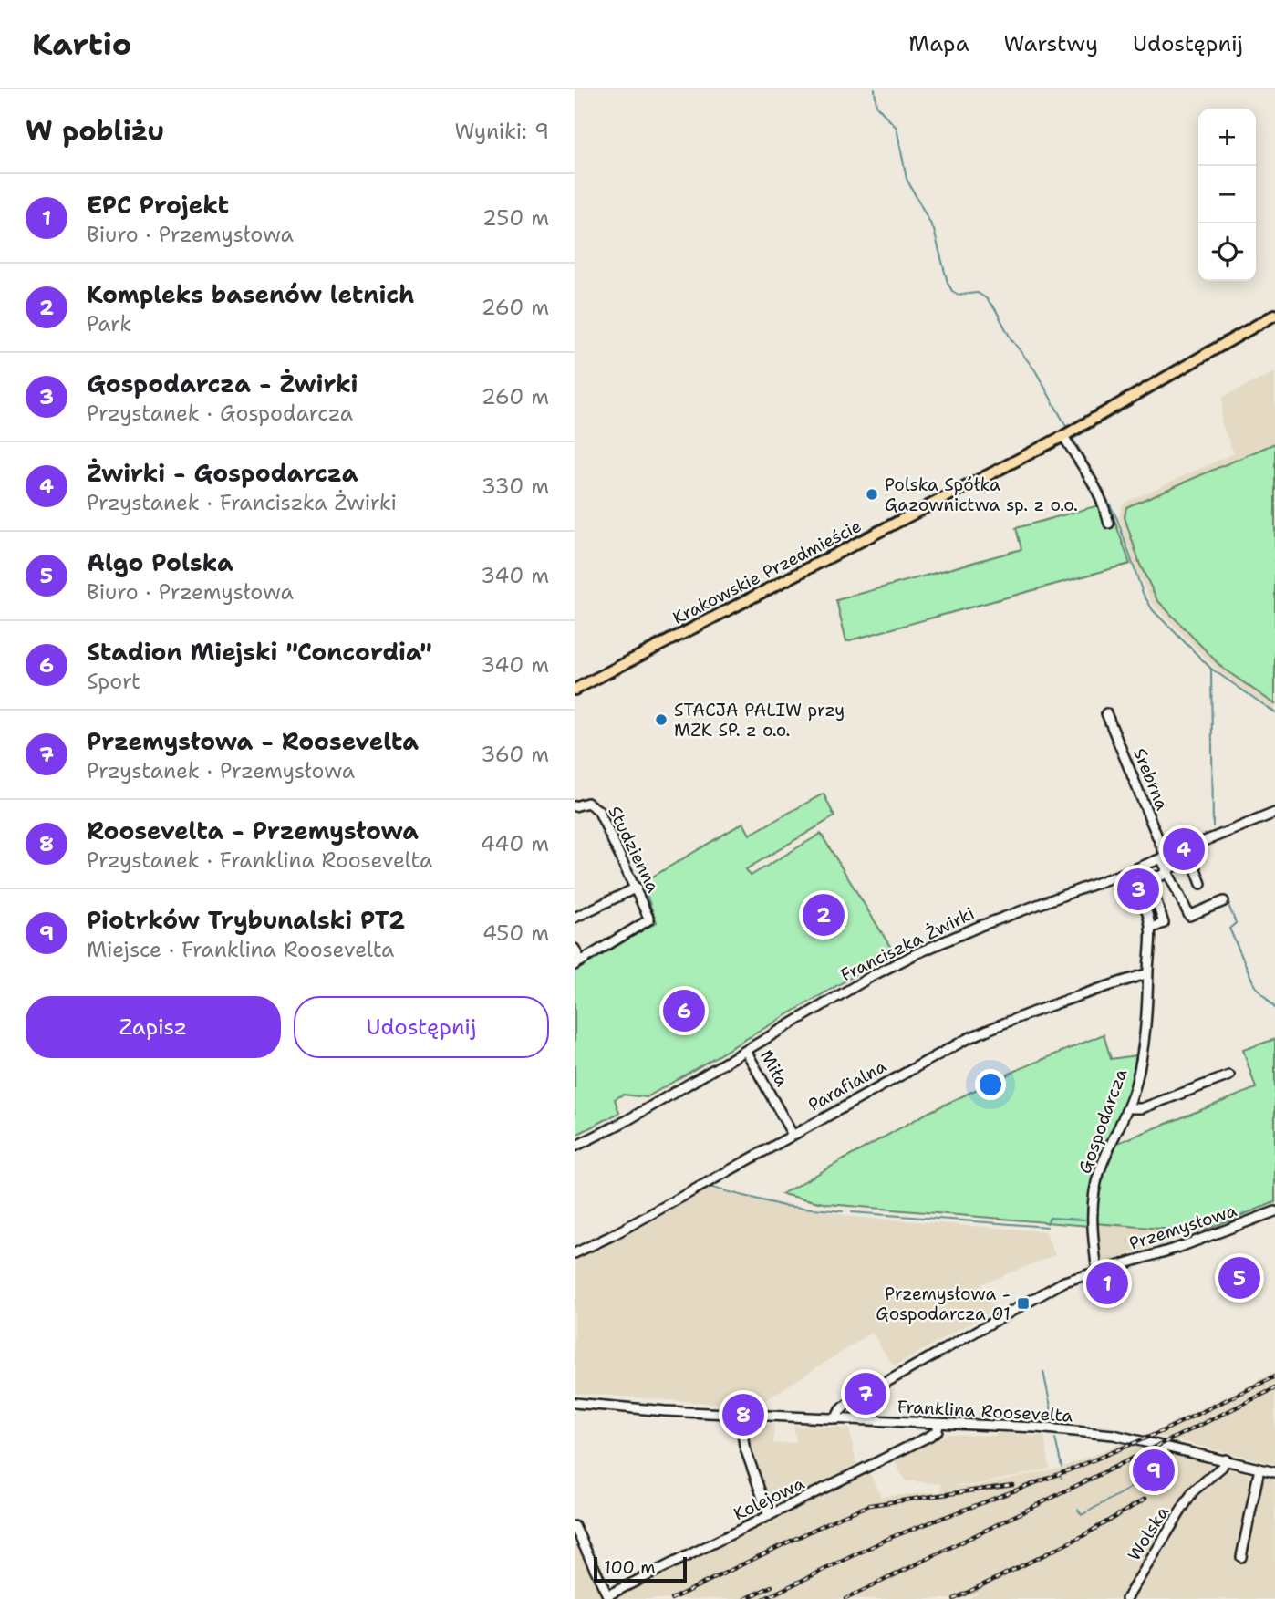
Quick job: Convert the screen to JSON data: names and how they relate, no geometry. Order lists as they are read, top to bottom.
{
  "streets": {
    "main road": ["Krakowskie Przedmieście"],
    "street": [
      "Srebrna",
      "Studzienna",
      "Franciszka Żwirki",
      "Miła",
      "Parafialna",
      "Gospodarcza",
      "Przemysłowa",
      "Franklina Roosevelta",
      "Kolejowa",
      "Wolska"
    ]
  },
  "crossings": [
    ["Srebrna", "Franciszka Żwirki"],
    ["Franciszka Żwirki", "Miła"],
    ["Franciszka Żwirki", "Gospodarcza"],
    ["Miła", "Parafialna"],
    ["Parafialna", "Gospodarcza"],
    ["Gospodarcza", "Przemysłowa"],
    ["Przemysłowa", "Franklina Roosevelta"],
    ["Franklina Roosevelta", "Kolejowa"],
    ["Franklina Roosevelta", "Wolska"]
  ],
  "places": {
    "other": ["Polska Spółka Gazownictwa sp. z o.o.", "STACJA PALIW przy MZK SP. z o.o."],
    "transit": ["Przemysłowa - Gospodarcza 01"]
  },
  "scale_bar": "100 m",
  "page": {
    "header": "Kartio",
    "nav": ["Mapa", "Warstwy", "Udostępnij"],
    "heading": ["W pobliżu", "Wyniki: 9"],
    "map_buttons": ["+", "−"],
    "list": [
      {
        "mark": "1",
        "name": "EPC Projekt",
        "note": "Biuro · Przemysłowa",
        "value": "250 m"
      },
      {
        "mark": "2",
        "name": "Kompleks basenów letnich",
        "note": "Park",
        "value": "260 m"
      },
      {
        "mark": "3",
        "name": "Gospodarcza - Żwirki",
        "note": "Przystanek · Gospodarcza",
        "value": "260 m"
      },
      {
        "mark": "4",
        "name": "Żwirki - Gospodarcza",
        "note": "Przystanek · Franciszka Żwirki",
        "value": "330 m"
      },
      {
        "mark": "5",
        "name": "Algo Polska",
        "note": "Biuro · Przemysłowa",
        "value": "340 m"
      },
      {
        "mark": "6",
        "name": "Stadion Miejski \"Concordia\"",
        "note": "Sport",
        "value": "340 m"
      },
      {
        "mark": "7",
        "name": "Przemysłowa - Roosevelta",
        "note": "Przystanek · Przemysłowa",
        "value": "360 m"
      },
      {
        "mark": "8",
        "name": "Roosevelta - Przemysłowa",
        "note": "Przystanek · Franklina Roosevelta",
        "value": "440 m"
      },
      {
        "mark": "9",
        "name": "Piotrków Trybunalski PT2",
        "note": "Miejsce · Franklina Roosevelta",
        "value": "450 m"
      }
    ],
    "pins": [
      "4",
      "3",
      "2",
      "6",
      "5",
      "1",
      "7",
      "8",
      "9"
    ],
    "buttons": ["Zapisz", "Udostępnij"],
    "scale": "100 m"
  }
}
